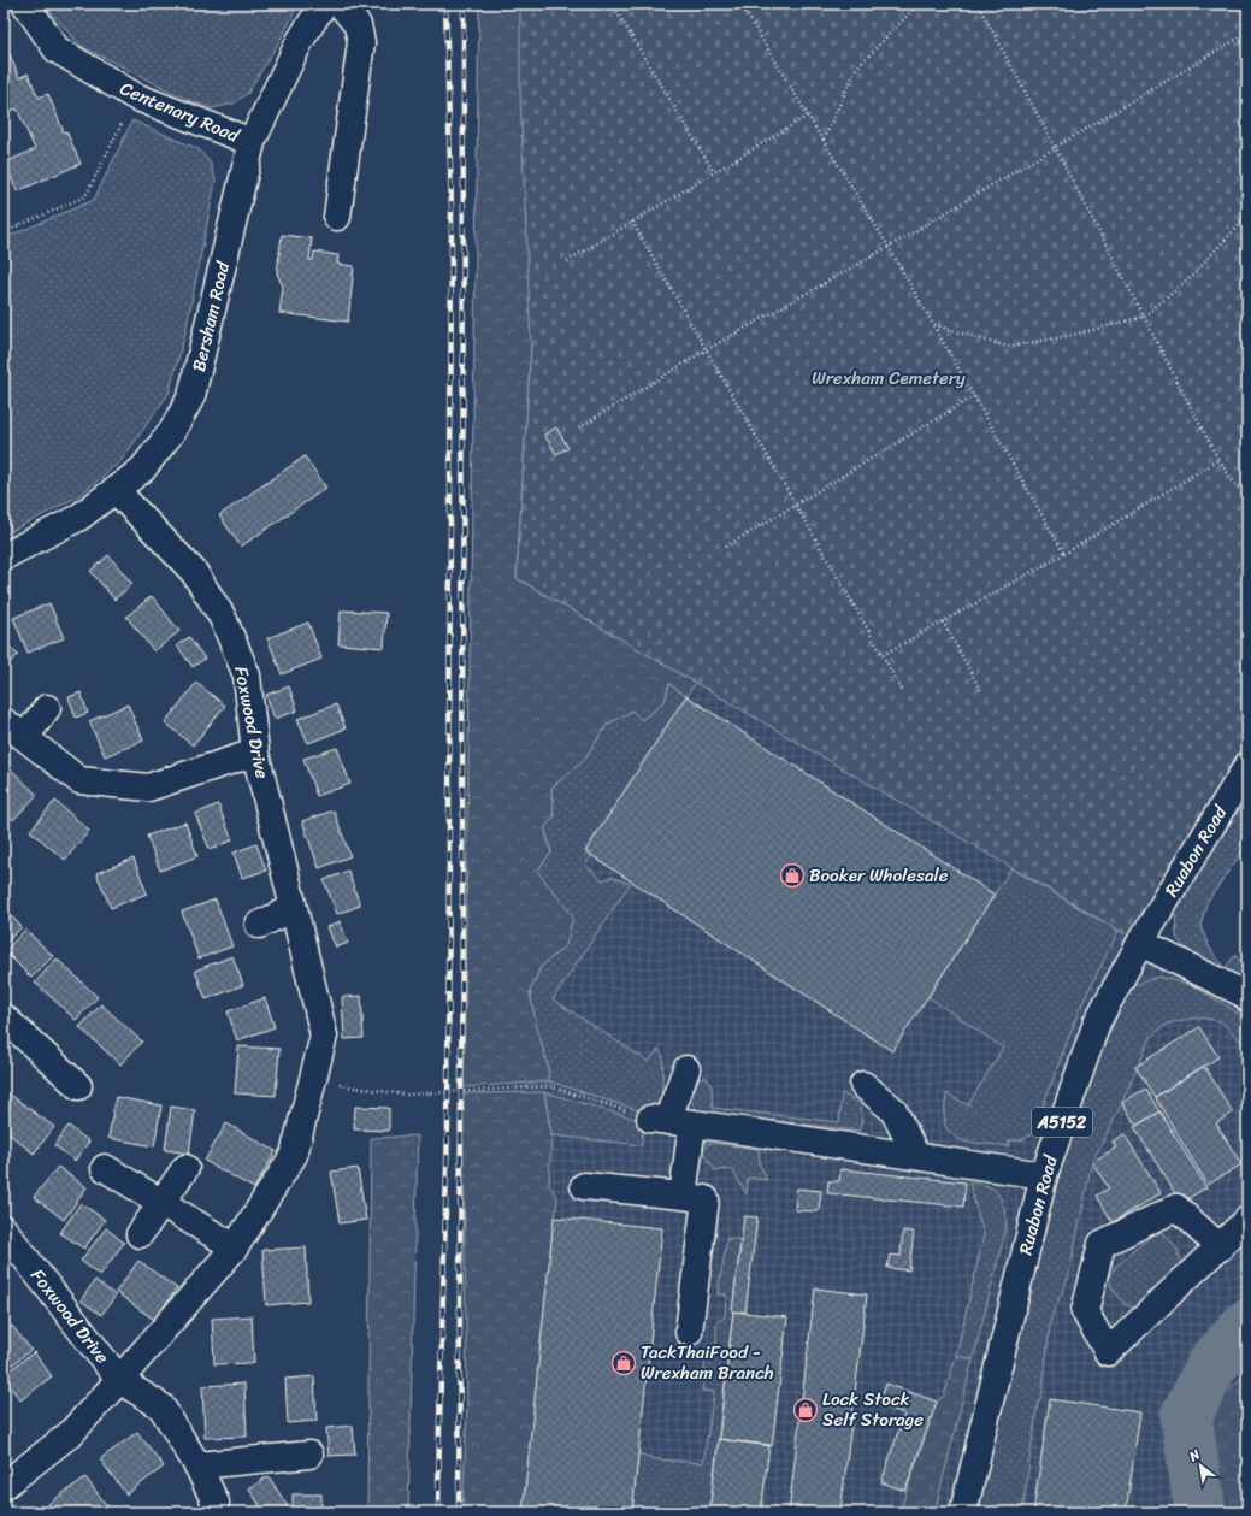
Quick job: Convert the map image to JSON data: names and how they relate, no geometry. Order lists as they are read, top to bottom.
{
  "streets": {
    "street": [
      "Centenary Road",
      "Bersham Road",
      "Foxwood Drive",
      "Ruabon Road",
      "A5152"
    ]
  },
  "crossings": [
    ["Centenary Road", "Bersham Road"],
    ["Bersham Road", "Foxwood Drive"]
  ],
  "parks": ["Wrexham Cemetery"],
  "places": {
    "shop": ["Booker Wholesale", "TackThaiFood - Wrexham Branch", "Lock Stock Self Storage"]
  },
  "north": "top left"
}
